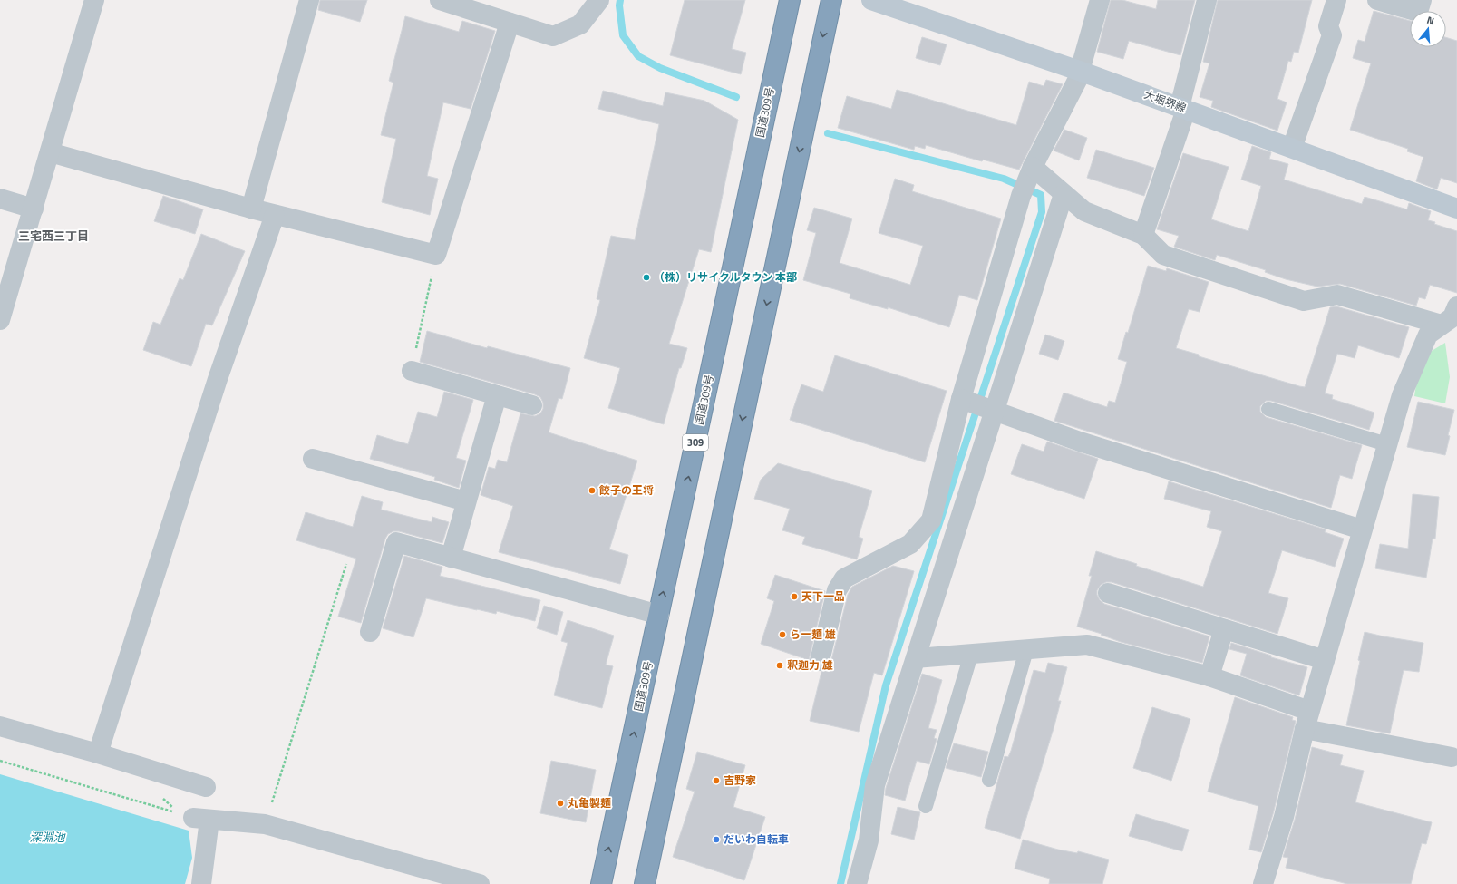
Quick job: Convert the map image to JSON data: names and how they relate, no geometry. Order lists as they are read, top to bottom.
{
  "streets": {
    "highway": ["国道309号", "309"],
    "main road": ["大堀堺線"]
  },
  "districts": ["三宅西三丁目"],
  "water": ["深淵池"],
  "places": [
    "（株）リサイクルタウン 本部",
    "餃子の王将",
    "天下一品",
    "らー麺 雄",
    "釈迦力 雄",
    "吉野家",
    "丸亀製麺",
    "だいわ自転車"
  ],
  "north": "top"
}
